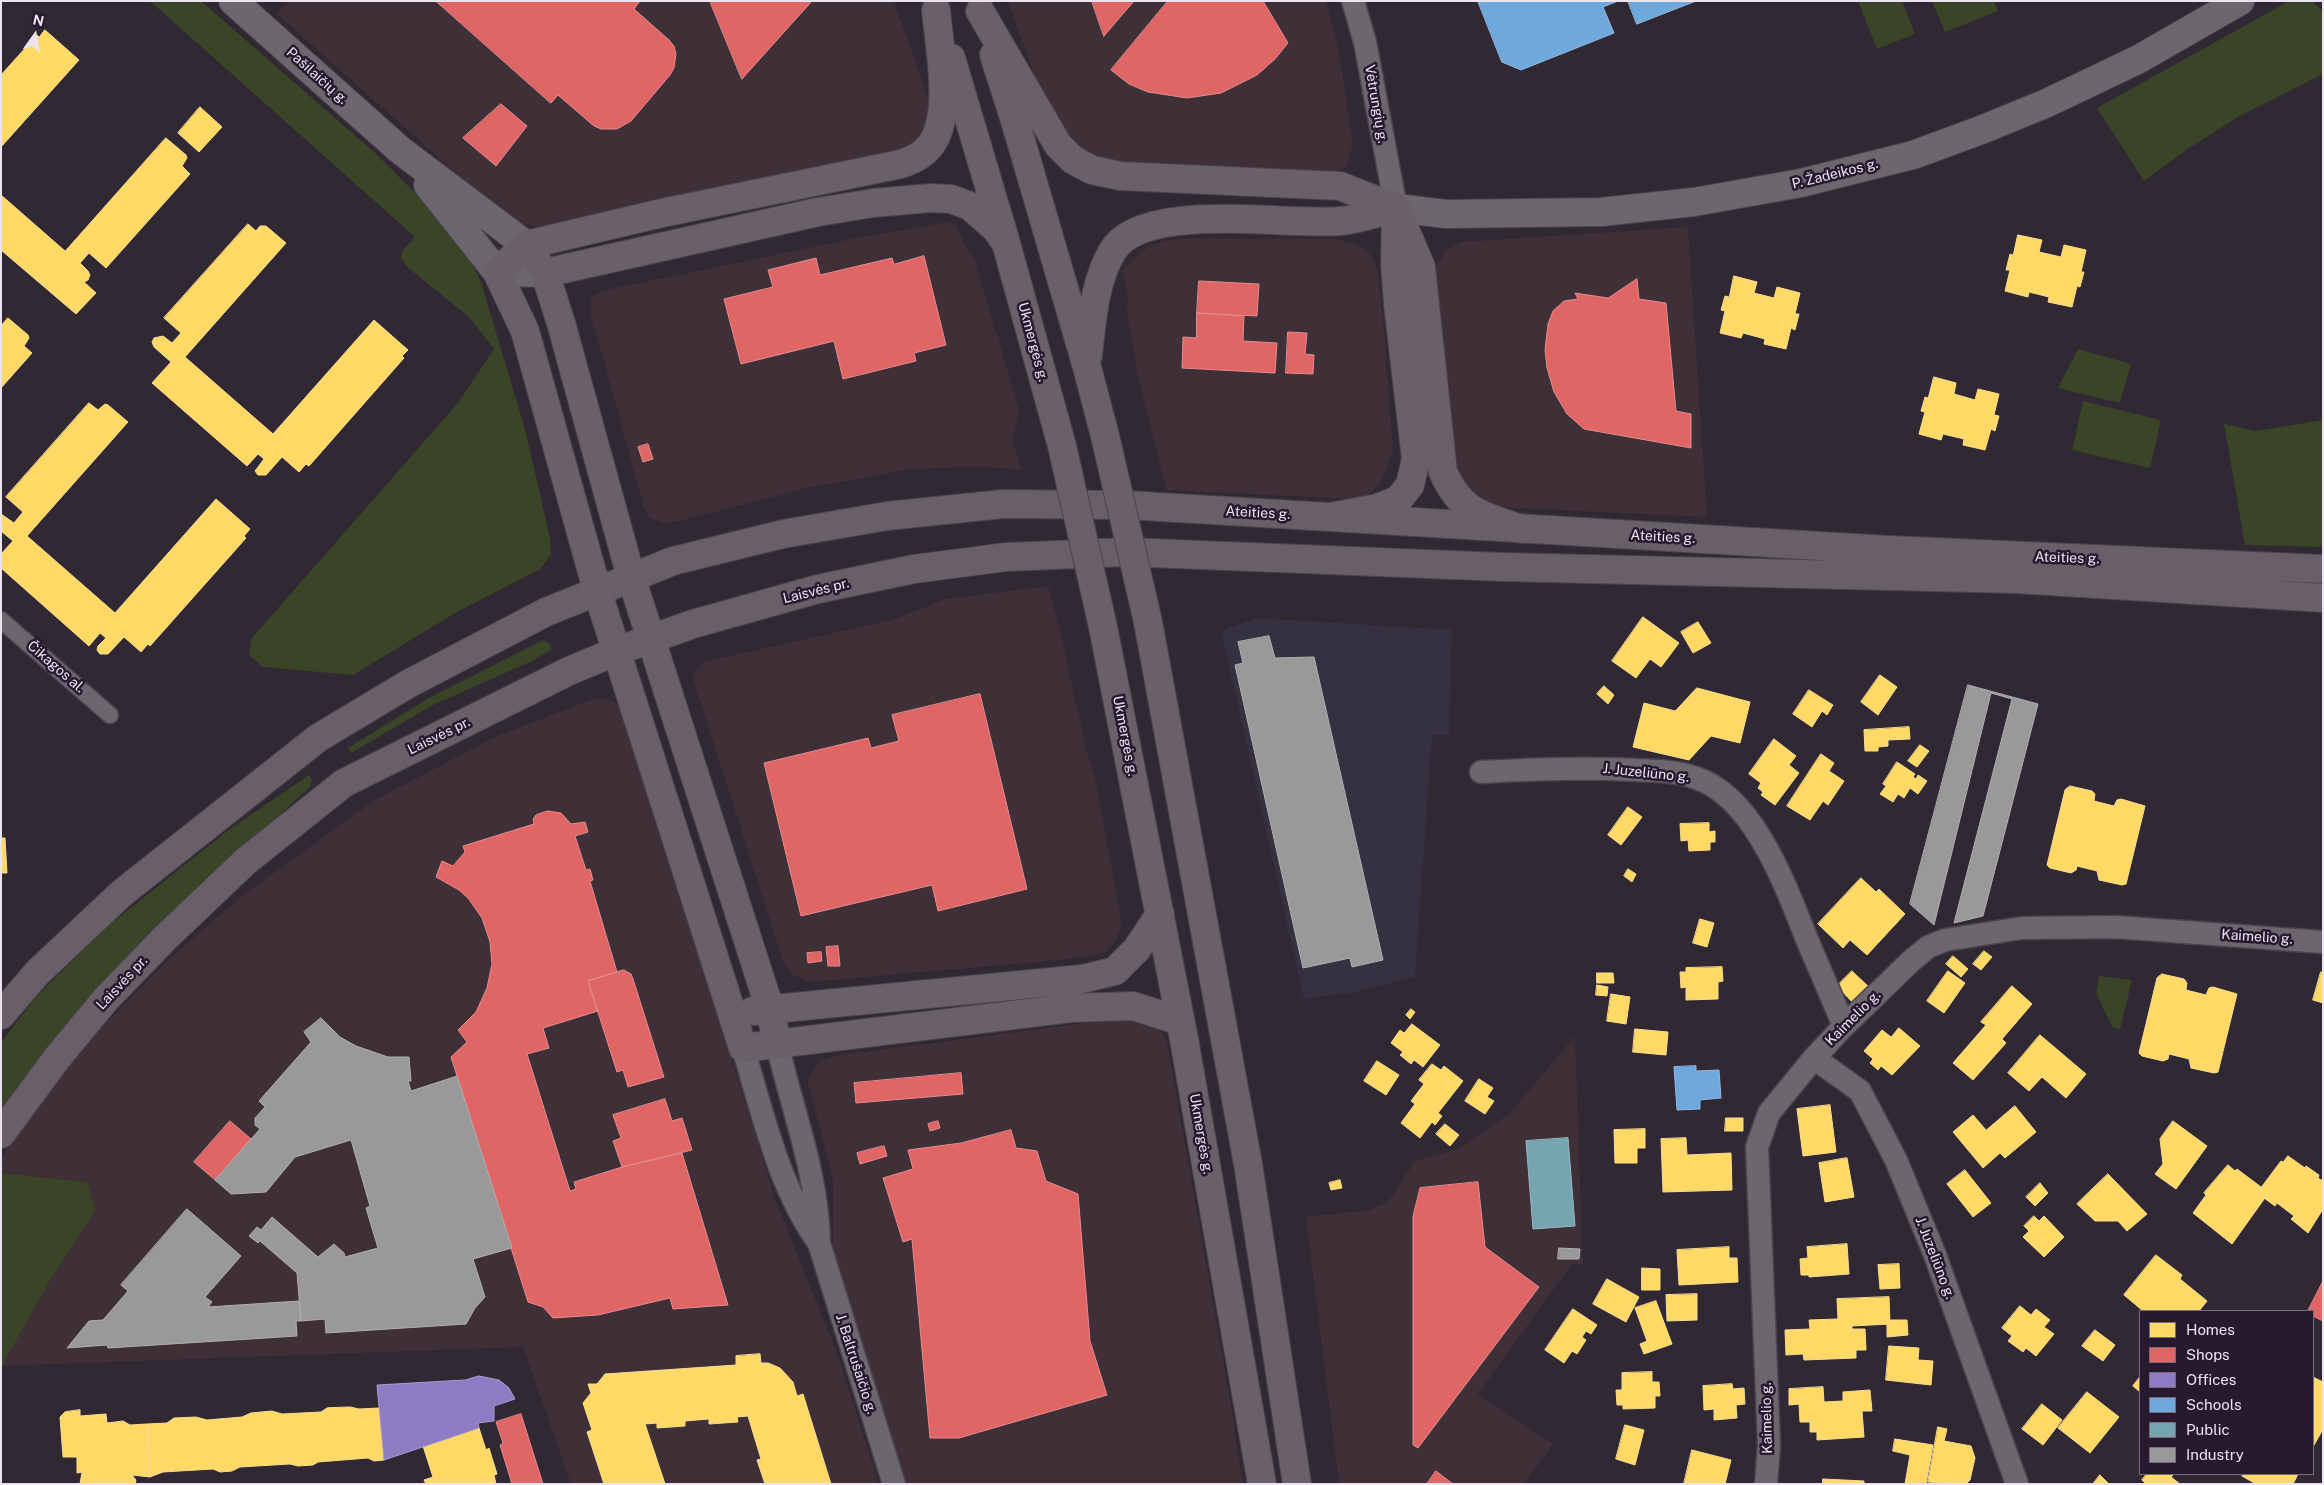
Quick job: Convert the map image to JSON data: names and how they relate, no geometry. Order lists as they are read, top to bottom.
{
  "streets": {
    "highway": ["Ukmergės g."],
    "main road": ["Ateities g.", "Laisvės pr."],
    "street": [
      "Pašilaičių g.",
      "Vėtrungių g.",
      "P. Žadeikos g.",
      "Čikagos al.",
      "J. Juzeliūno g.",
      "Kaimelio g.",
      "J. Baltrušaičio g."
    ]
  },
  "crossings": [
    ["Vėtrungių g.", "P. Žadeikos g."],
    ["Ateities g.", "Laisvės pr."],
    ["J. Juzeliūno g.", "Kaimelio g."]
  ],
  "legend": [
    "Homes",
    "Shops",
    "Offices",
    "Schools",
    "Public",
    "Industry"
  ],
  "north": "top"
}
